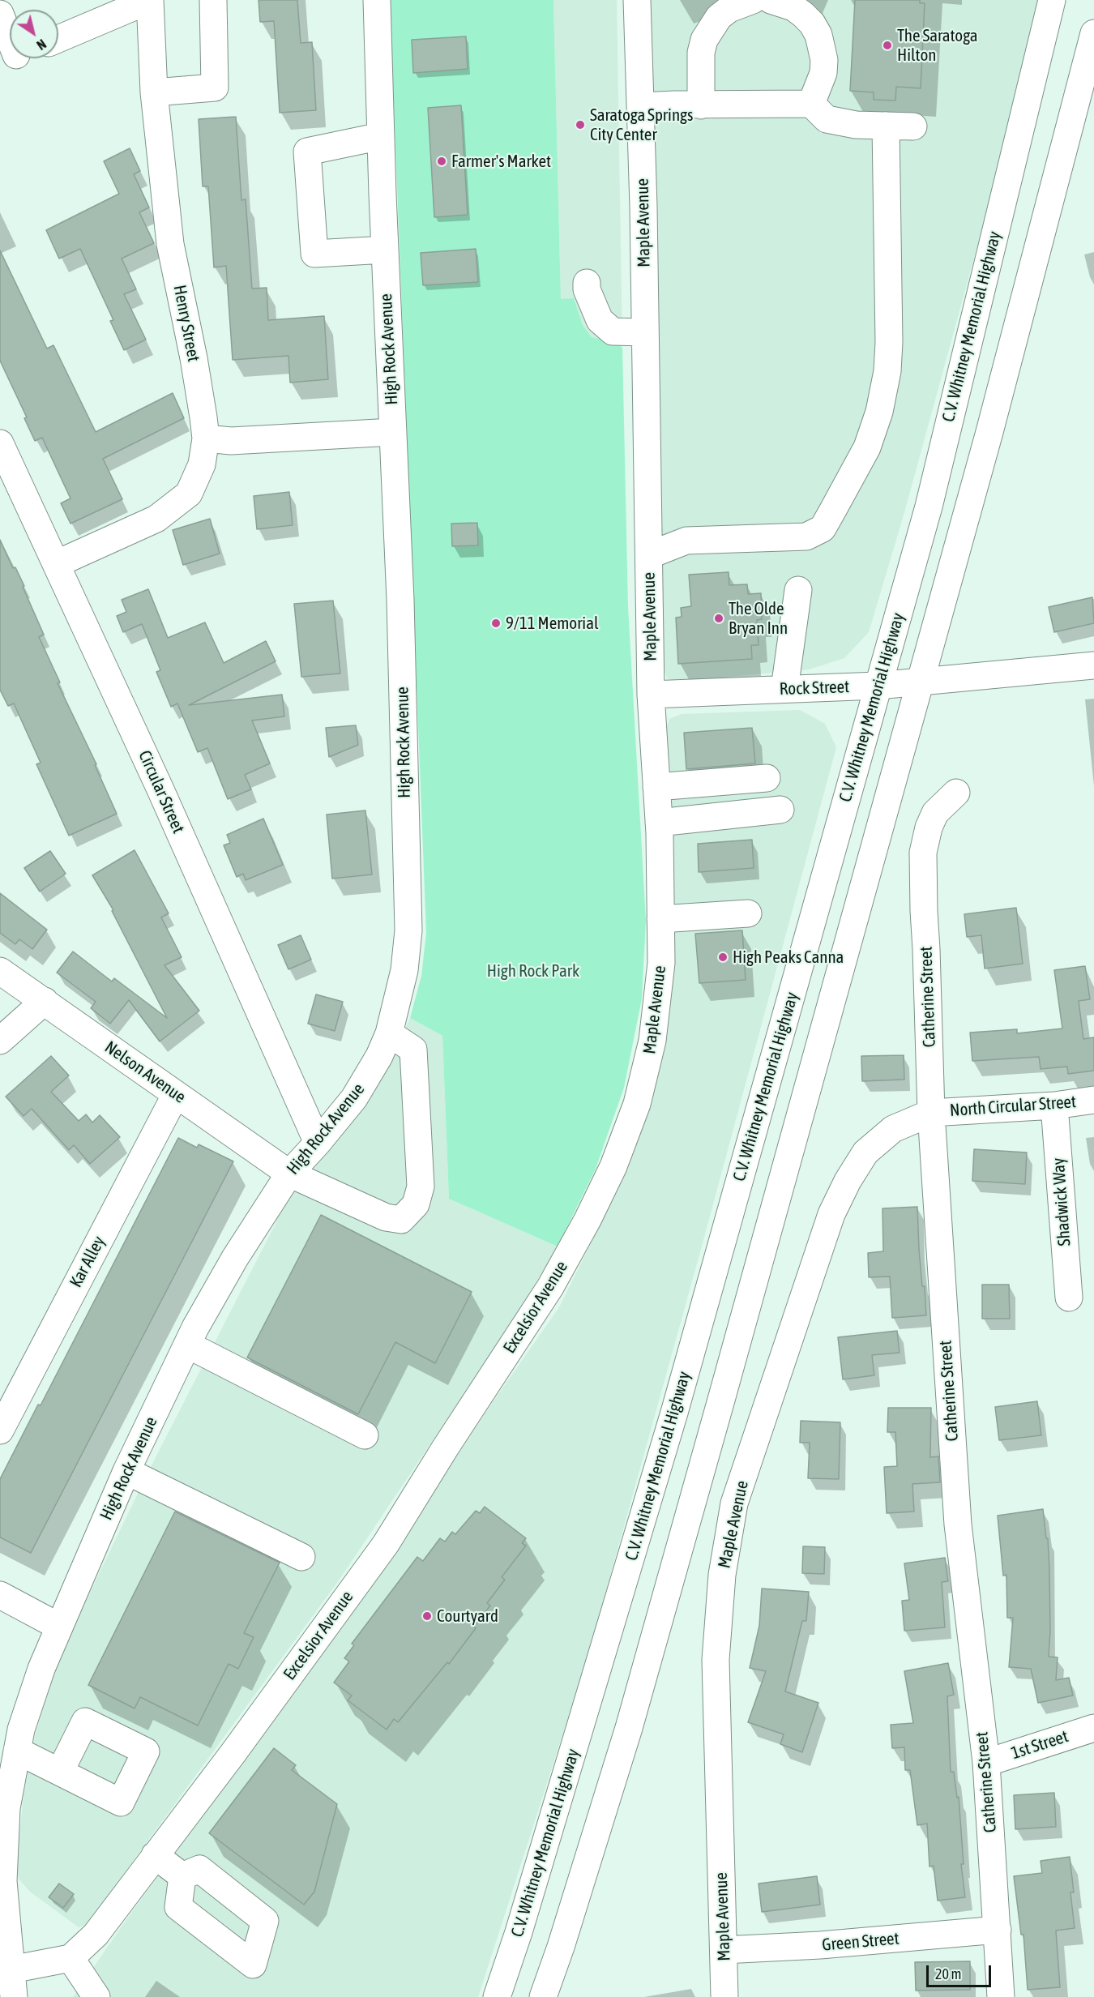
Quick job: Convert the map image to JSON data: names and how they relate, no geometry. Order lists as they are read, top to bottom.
{
  "streets": {
    "main road": [
      "Maple Avenue",
      "Henry Street",
      "C.V. Whitney Memorial Highway",
      "High Rock Avenue",
      "Rock Street",
      "Circular Street",
      "Catherine Street",
      "Nelson Avenue",
      "North Circular Street",
      "Shadwick Way",
      "Kar Alley",
      "Excelsior Avenue",
      "1st Street",
      "Green Street"
    ]
  },
  "crossings": [
    ["Maple Avenue", "Rock Street"],
    ["Maple Avenue", "Catherine Street"],
    ["Maple Avenue", "North Circular Street"],
    ["Maple Avenue", "Excelsior Avenue"],
    ["Maple Avenue", "Green Street"],
    ["Henry Street", "Circular Street"],
    ["C.V. Whitney Memorial Highway", "Rock Street"],
    ["High Rock Avenue", "Circular Street"],
    ["High Rock Avenue", "Nelson Avenue"],
    ["Catherine Street", "North Circular Street"],
    ["Catherine Street", "1st Street"],
    ["Catherine Street", "Green Street"],
    ["Nelson Avenue", "Kar Alley"],
    ["North Circular Street", "Shadwick Way"]
  ],
  "parks": ["High Rock Park"],
  "places": [
    "The Saratoga Hilton",
    "Saratoga Springs City Center",
    "Farmer's Market",
    "The Olde Bryan Inn",
    "9/11 Memorial",
    "High Peaks Canna",
    "Courtyard"
  ],
  "scale_bar": "20 m",
  "north": "bottom right"
}
